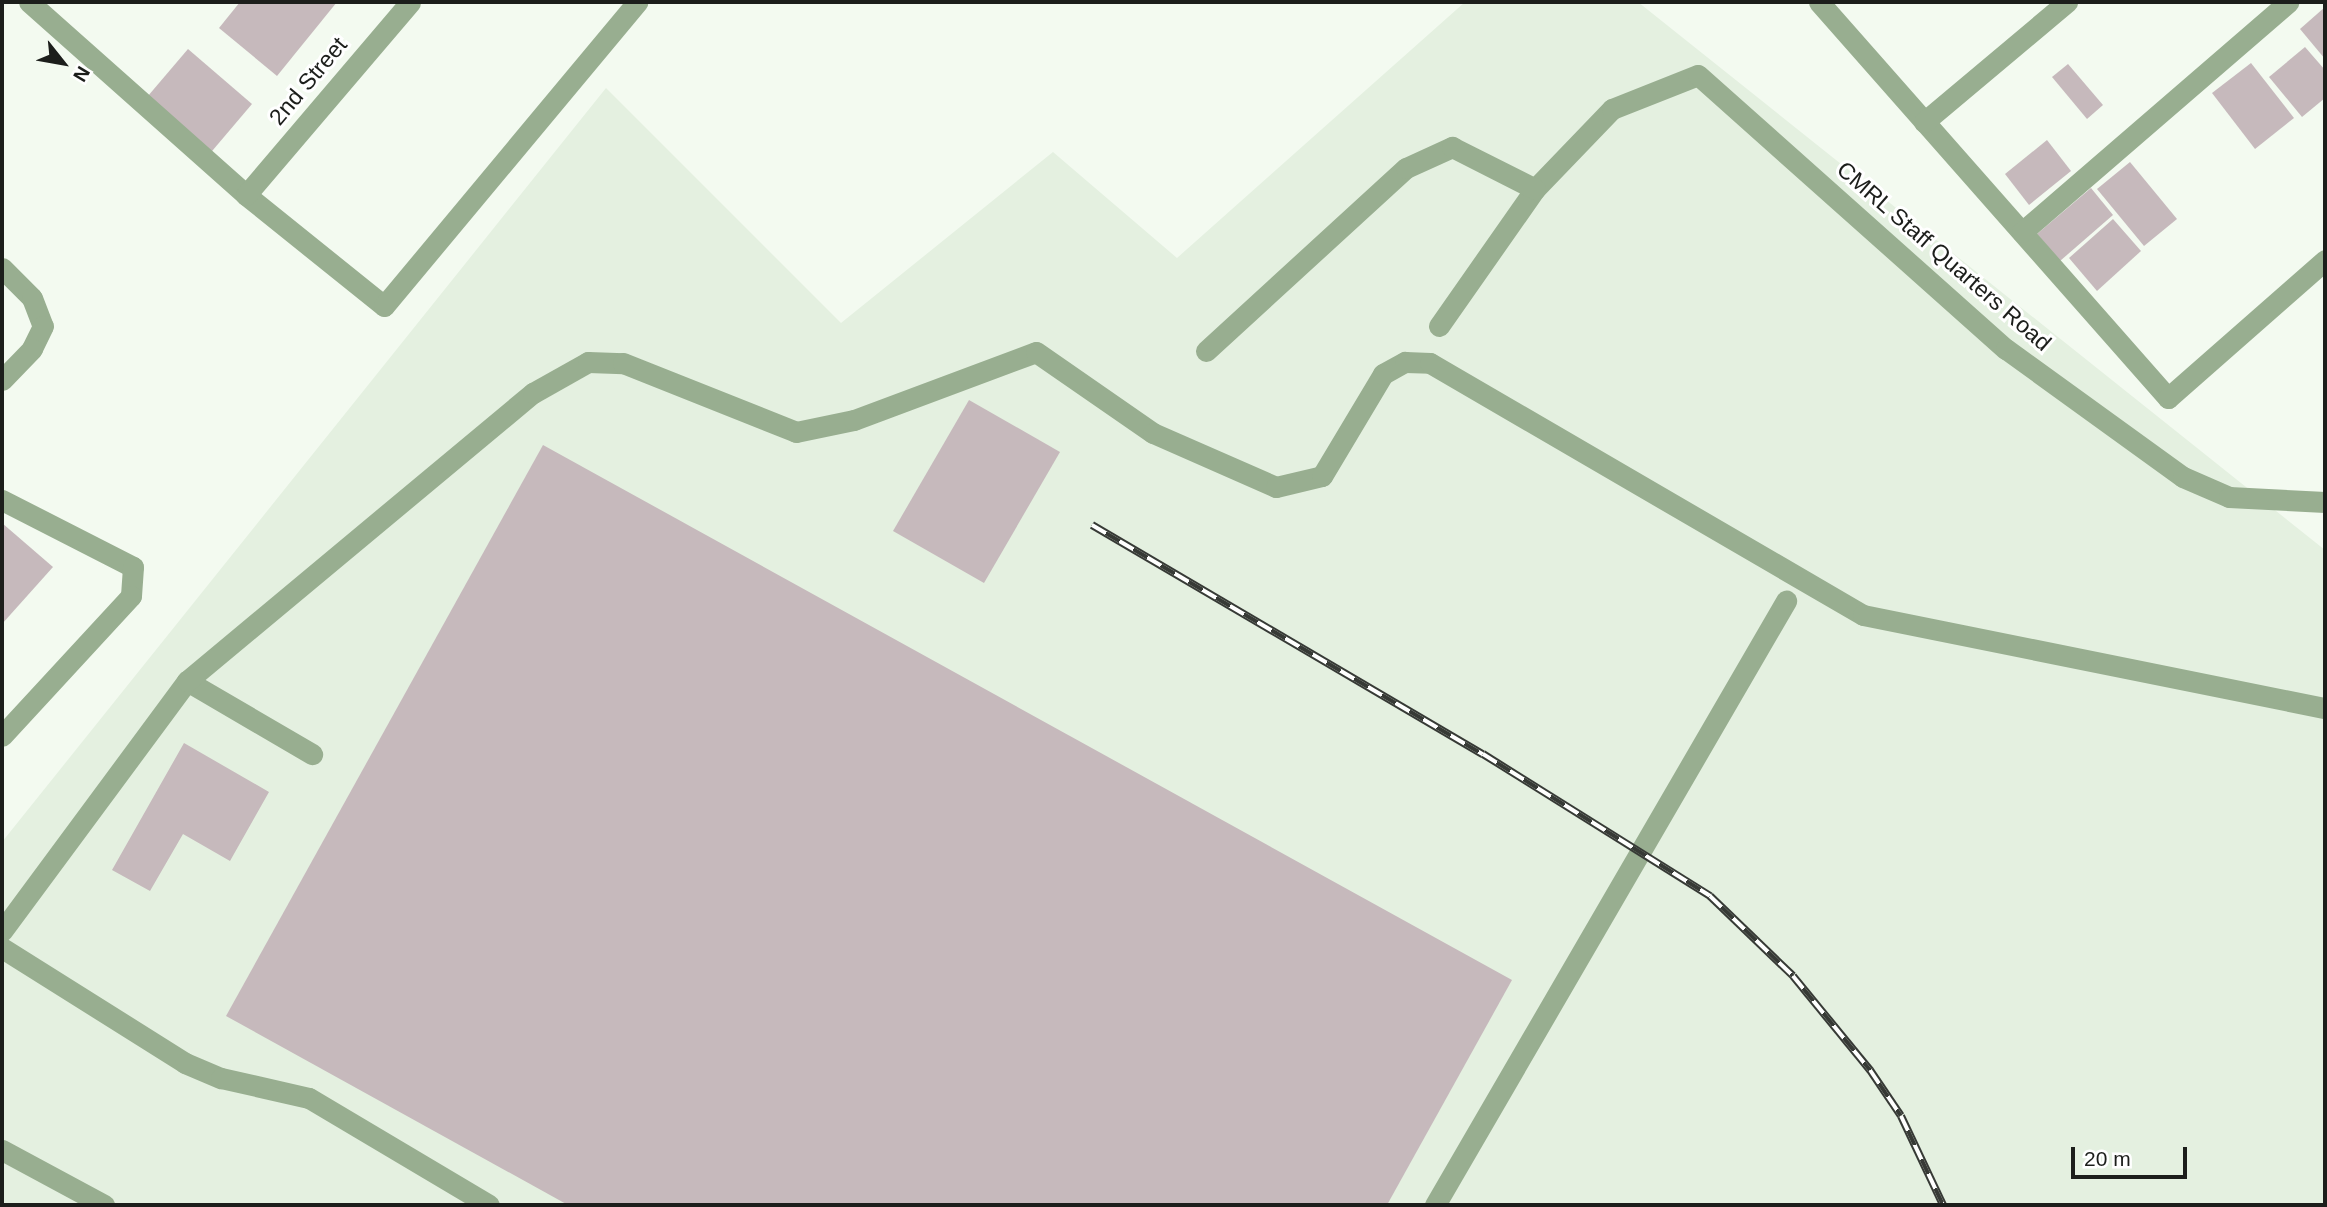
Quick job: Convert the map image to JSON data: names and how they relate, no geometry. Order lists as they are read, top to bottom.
{
  "streets": {
    "street": ["2nd Street", "CMRL Staff Quarters Road"]
  },
  "scale_bar": "20 m",
  "north": "bottom right"
}
